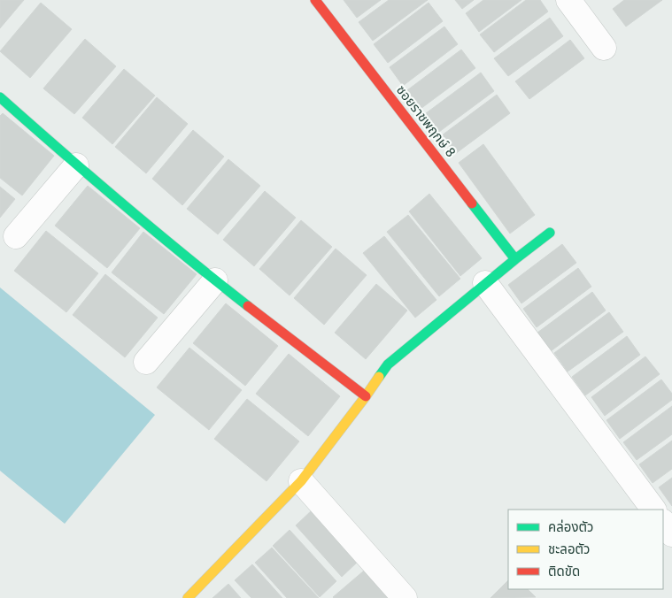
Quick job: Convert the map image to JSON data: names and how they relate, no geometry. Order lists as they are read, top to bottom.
{
  "streets": {
    "street": ["ซอยราชพฤกษ์ 8"]
  },
  "legend": ["คล่องตัว", "ชะลอตัว", "ติดขัด"]
}
